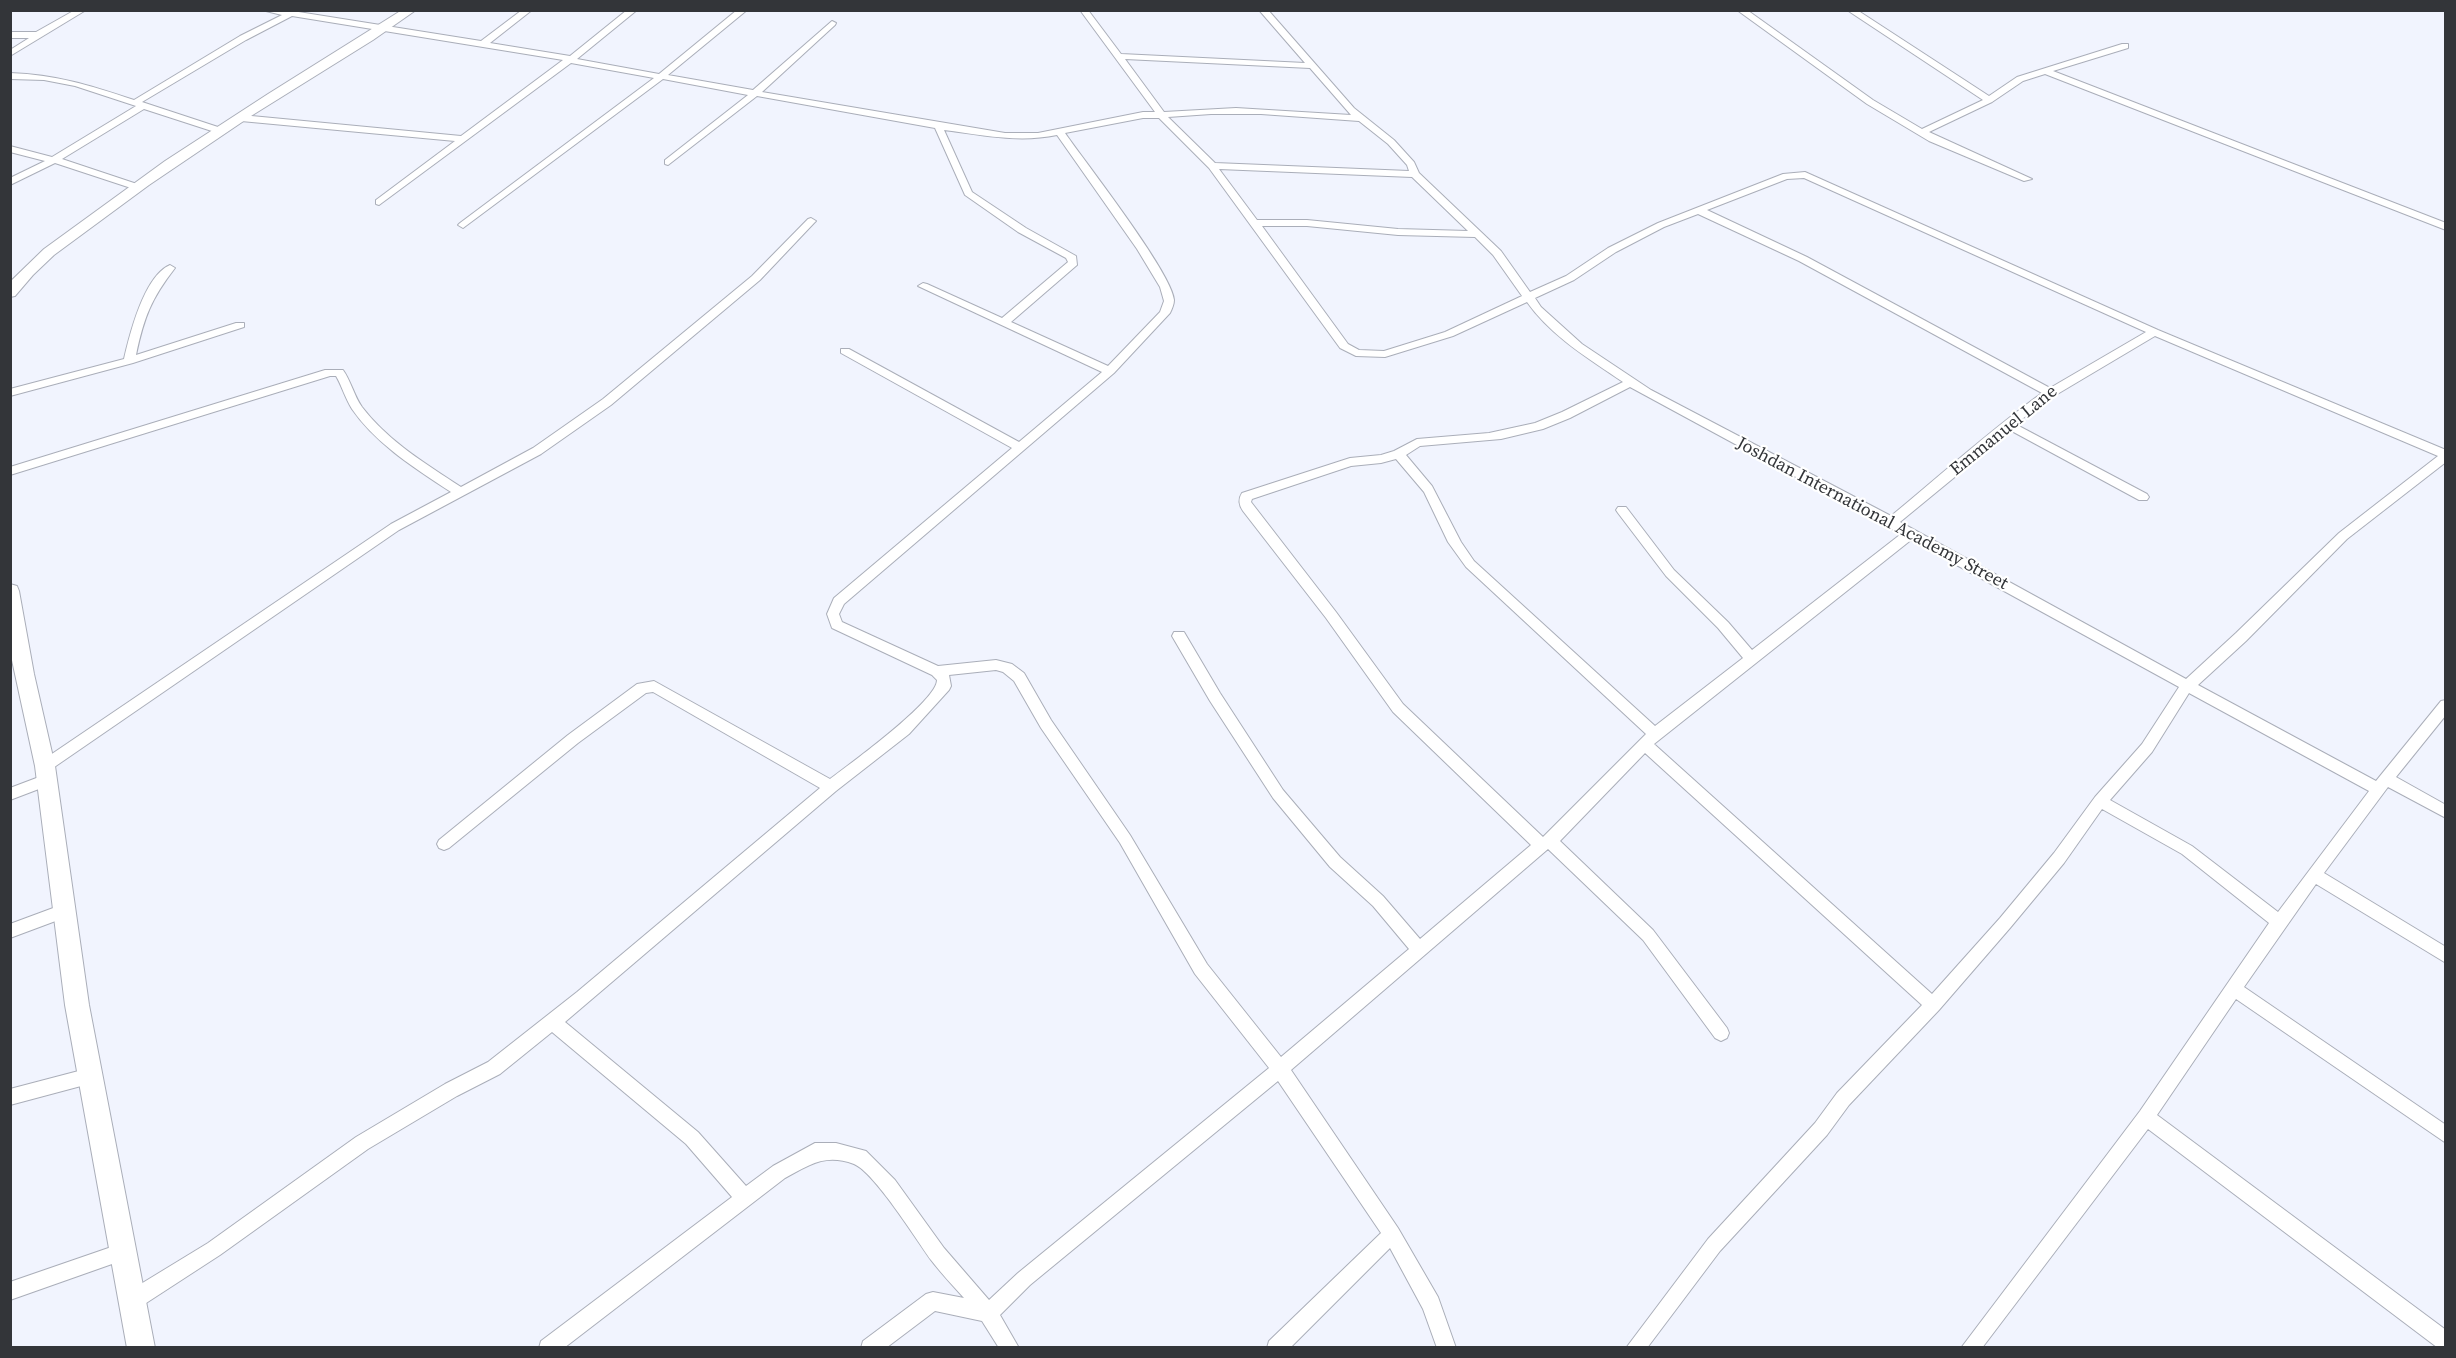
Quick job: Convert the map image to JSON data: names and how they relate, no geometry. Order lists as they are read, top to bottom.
{
  "streets": {
    "street": ["Emmanuel Lane", "Joshdan International Academy Street"]
  },
  "crossings": [
    ["Emmanuel Lane", "Joshdan International Academy Street"]
  ]
}
